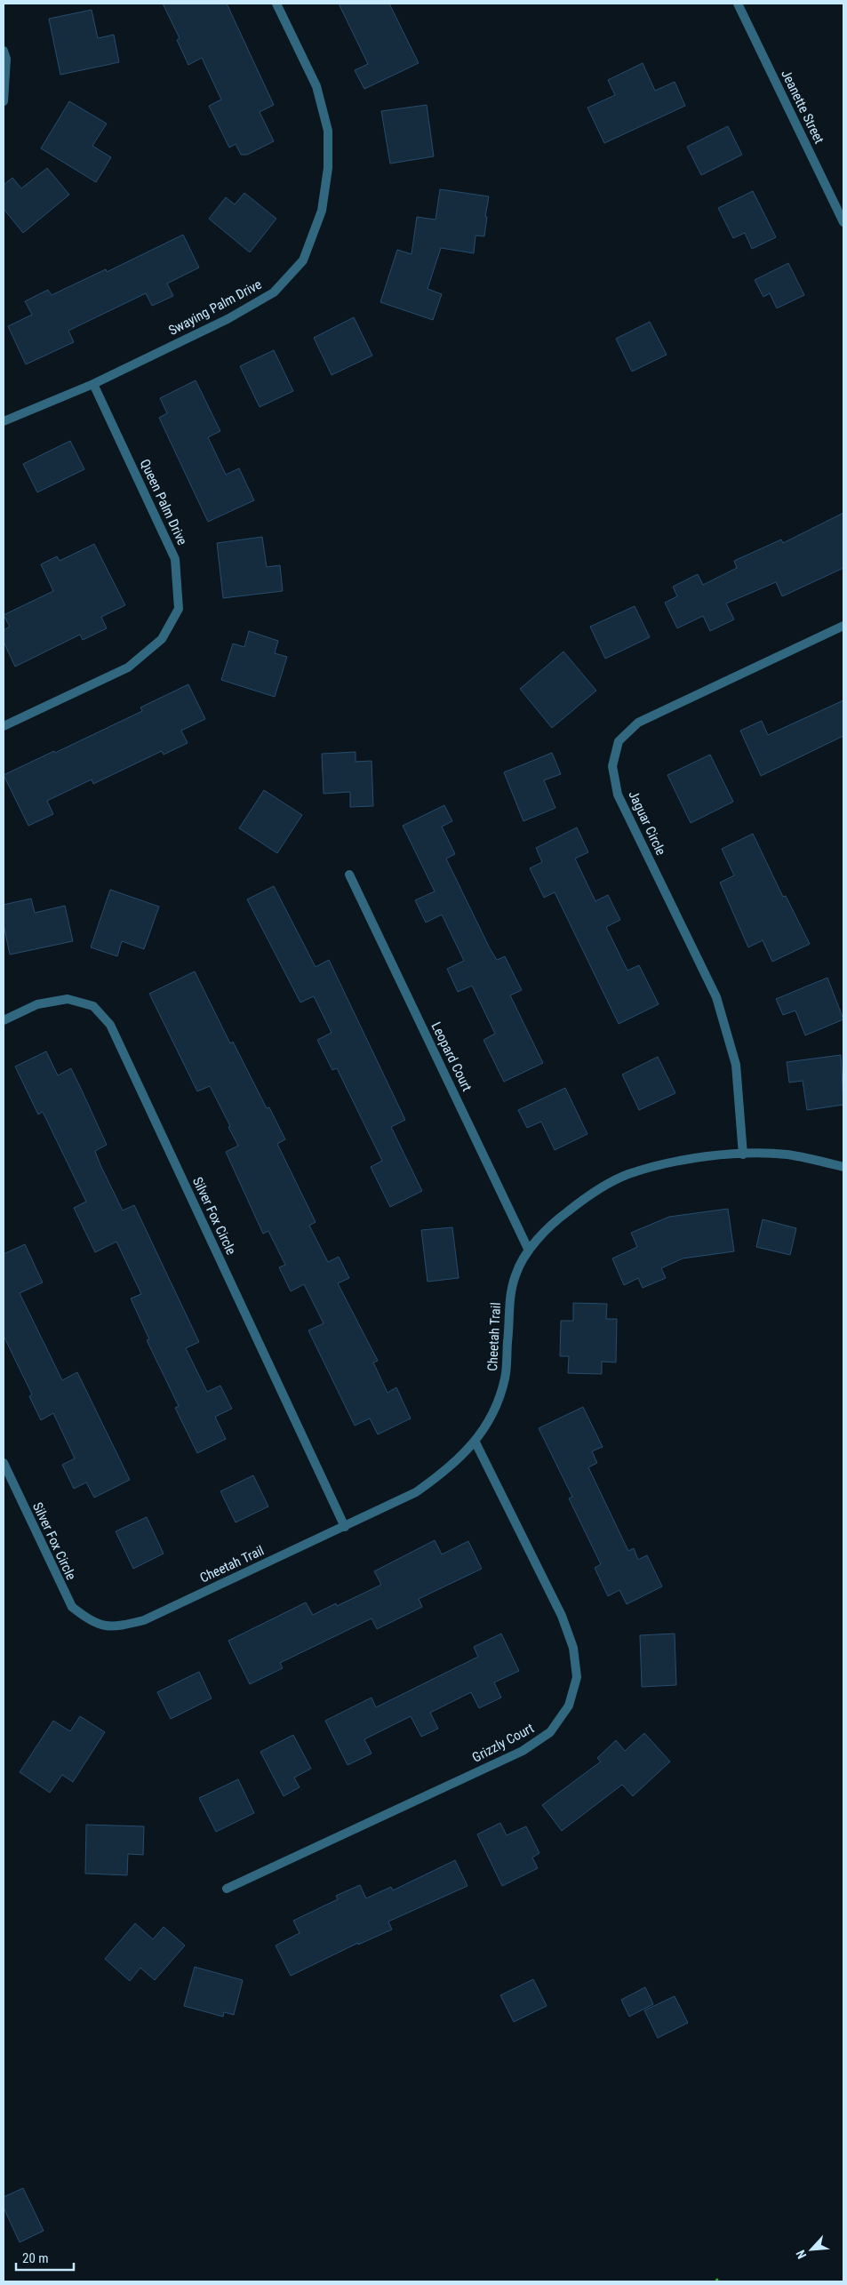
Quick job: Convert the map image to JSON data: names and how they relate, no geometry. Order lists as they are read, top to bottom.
{
  "streets": {
    "street": [
      "Jeanette Street",
      "Swaying Palm Drive",
      "Queen Palm Drive",
      "Jaguar Circle",
      "Leopard Court",
      "Silver Fox Circle",
      "Cheetah Trail",
      "Grizzly Court"
    ]
  },
  "crossings": [
    ["Swaying Palm Drive", "Queen Palm Drive"],
    ["Jaguar Circle", "Cheetah Trail"],
    ["Leopard Court", "Cheetah Trail"],
    ["Silver Fox Circle", "Cheetah Trail"],
    ["Cheetah Trail", "Grizzly Court"]
  ],
  "scale_bar": "20 m",
  "north": "bottom left"
}
